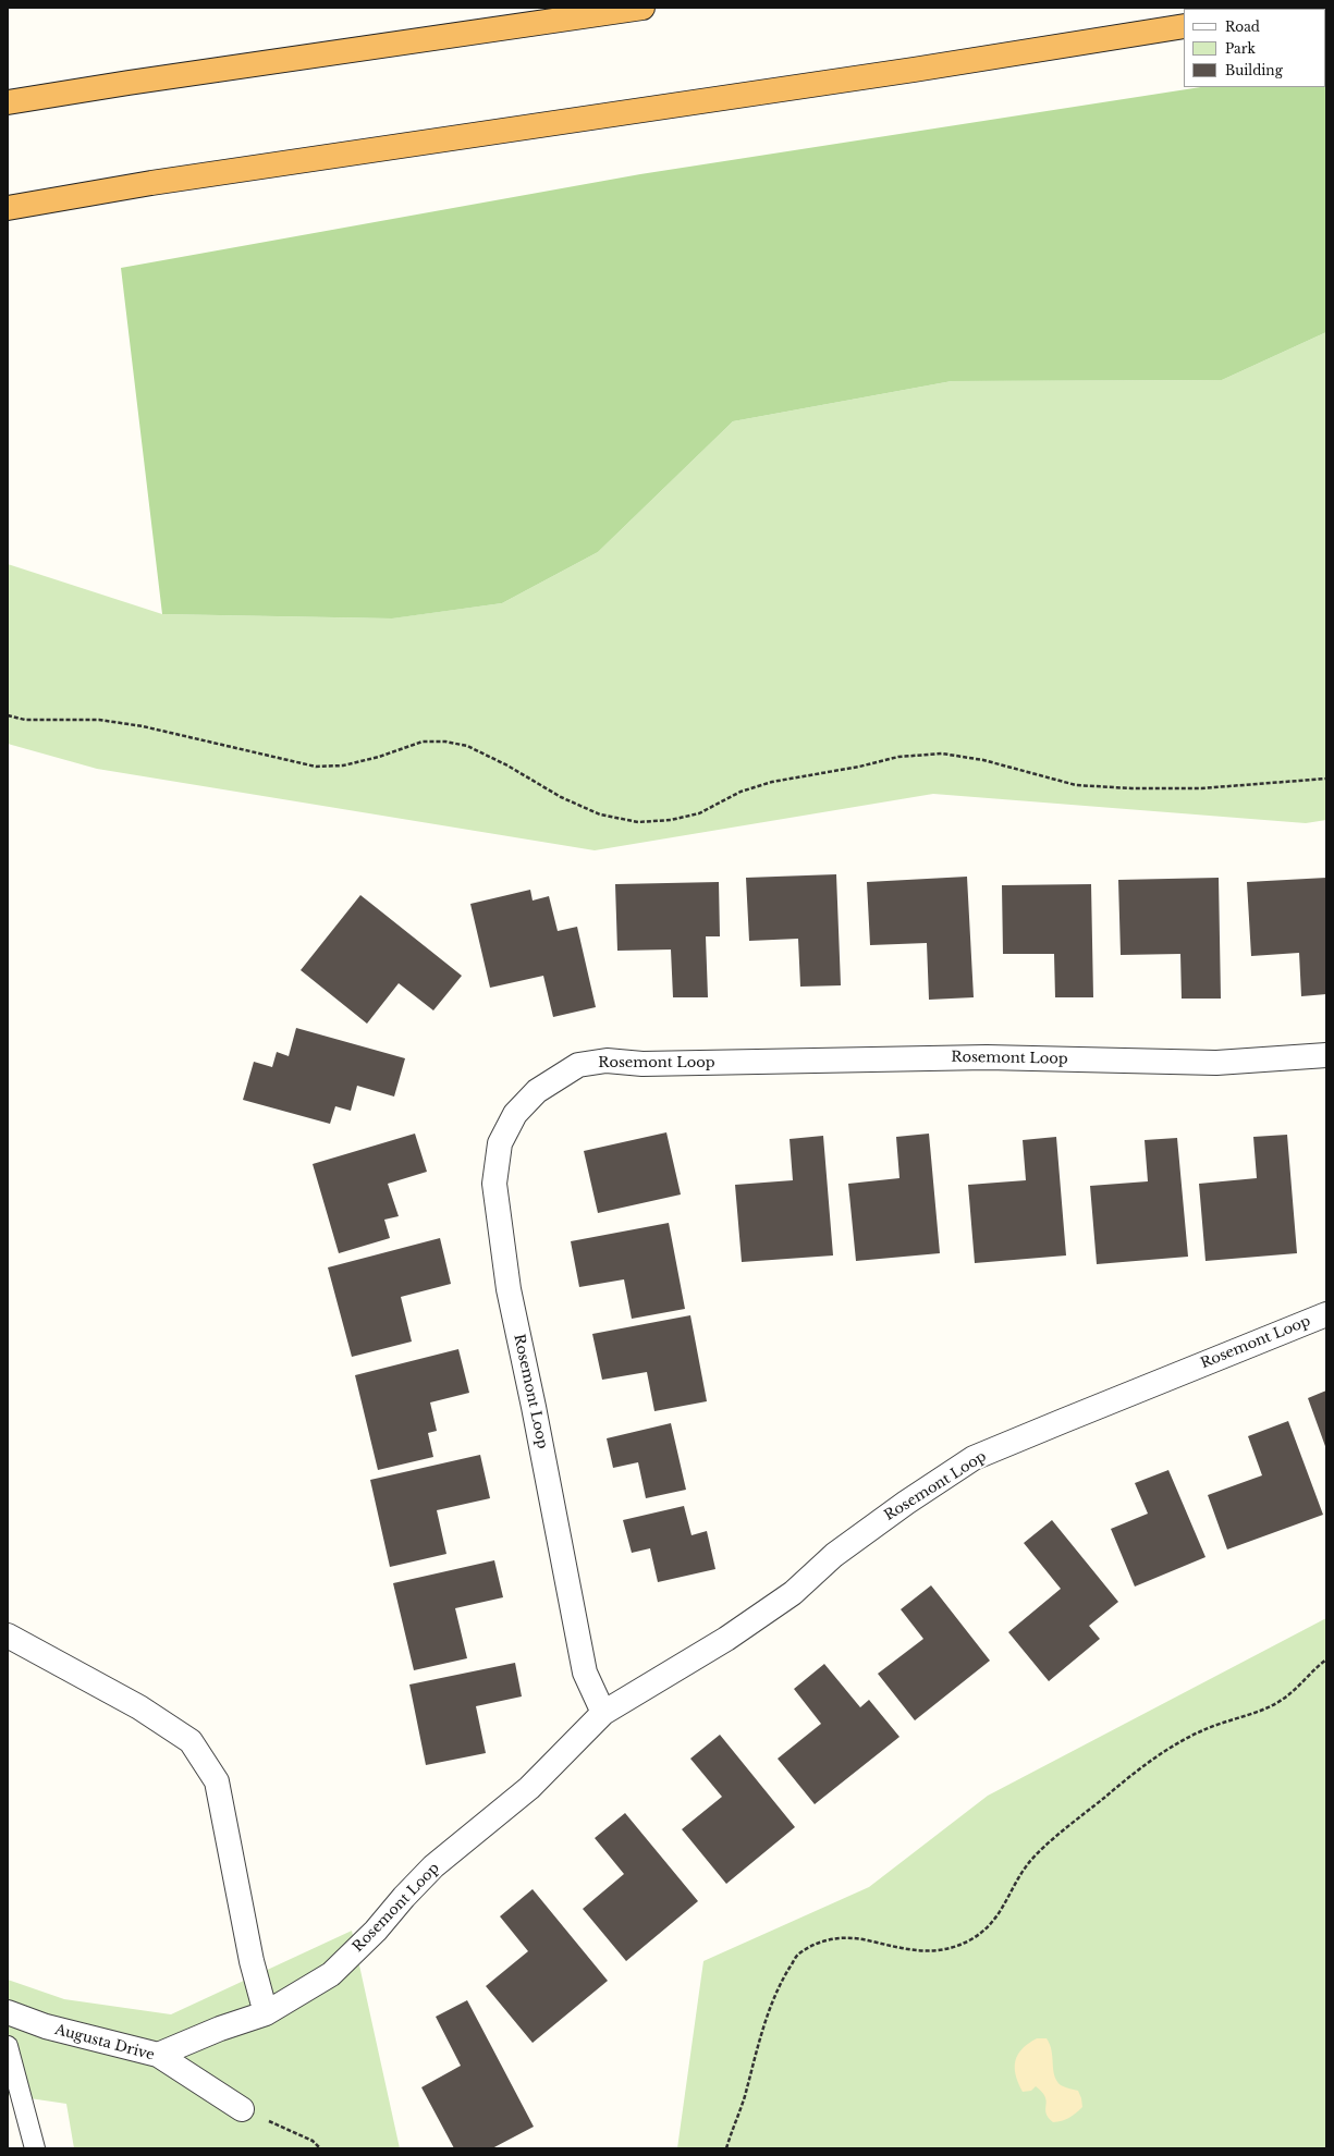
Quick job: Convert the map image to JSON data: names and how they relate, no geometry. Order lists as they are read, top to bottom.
{
  "streets": {
    "street": ["Rosemont Loop", "Augusta Drive"]
  },
  "crossings": [
    ["Rosemont Loop", "Augusta Drive"]
  ],
  "legend": ["Road", "Park", "Building"]
}
